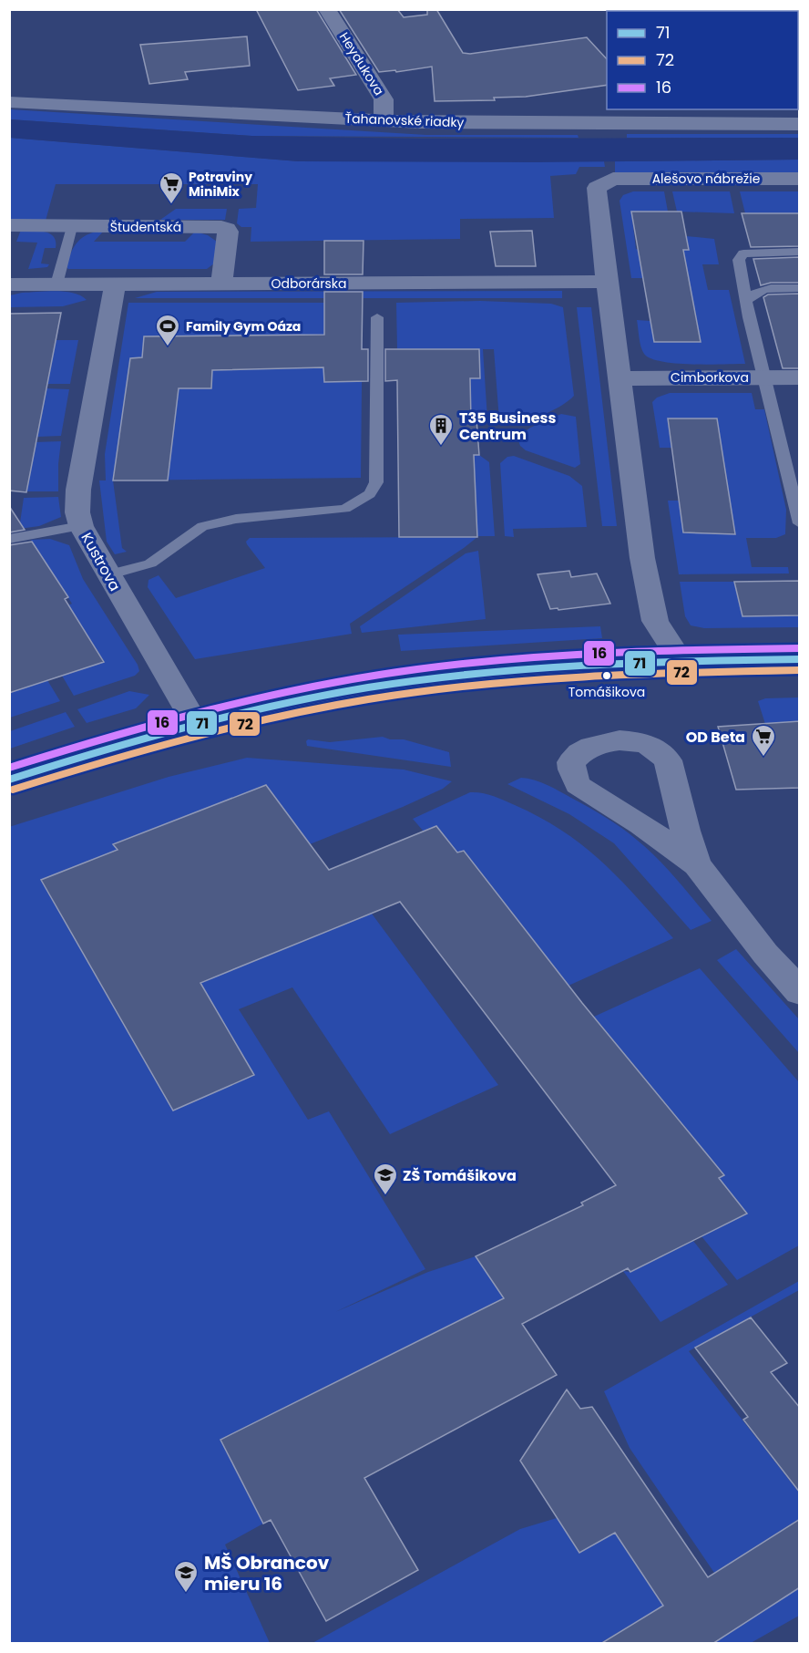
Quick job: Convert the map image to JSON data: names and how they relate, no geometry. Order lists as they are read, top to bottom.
{
  "streets": {
    "street": [
      "Heydukova",
      "Ťahanovské riadky",
      "Alešovo nábrežie",
      "Študentská",
      "Odborárska",
      "Cimborkova",
      "Kustrova"
    ]
  },
  "crossings": [
    ["Heydukova", "Ťahanovské riadky"],
    ["Alešovo nábrežie", "Odborárska"],
    ["Študentská", "Odborárska"],
    ["Odborárska", "Kustrova"]
  ],
  "places": {
    "supermarket": ["Potraviny MiniMix", "OD Beta"],
    "sports": ["Family Gym Oáza"],
    "building": ["T35 Business Centrum"],
    "other": ["Tomášikova"],
    "school or university": ["ZŠ Tomášikova", "MŠ Obrancov mieru 16"]
  },
  "lines": ["transit line 16", "transit line 71", "transit line 72"],
  "legend": ["71", "72", "16"]
}
